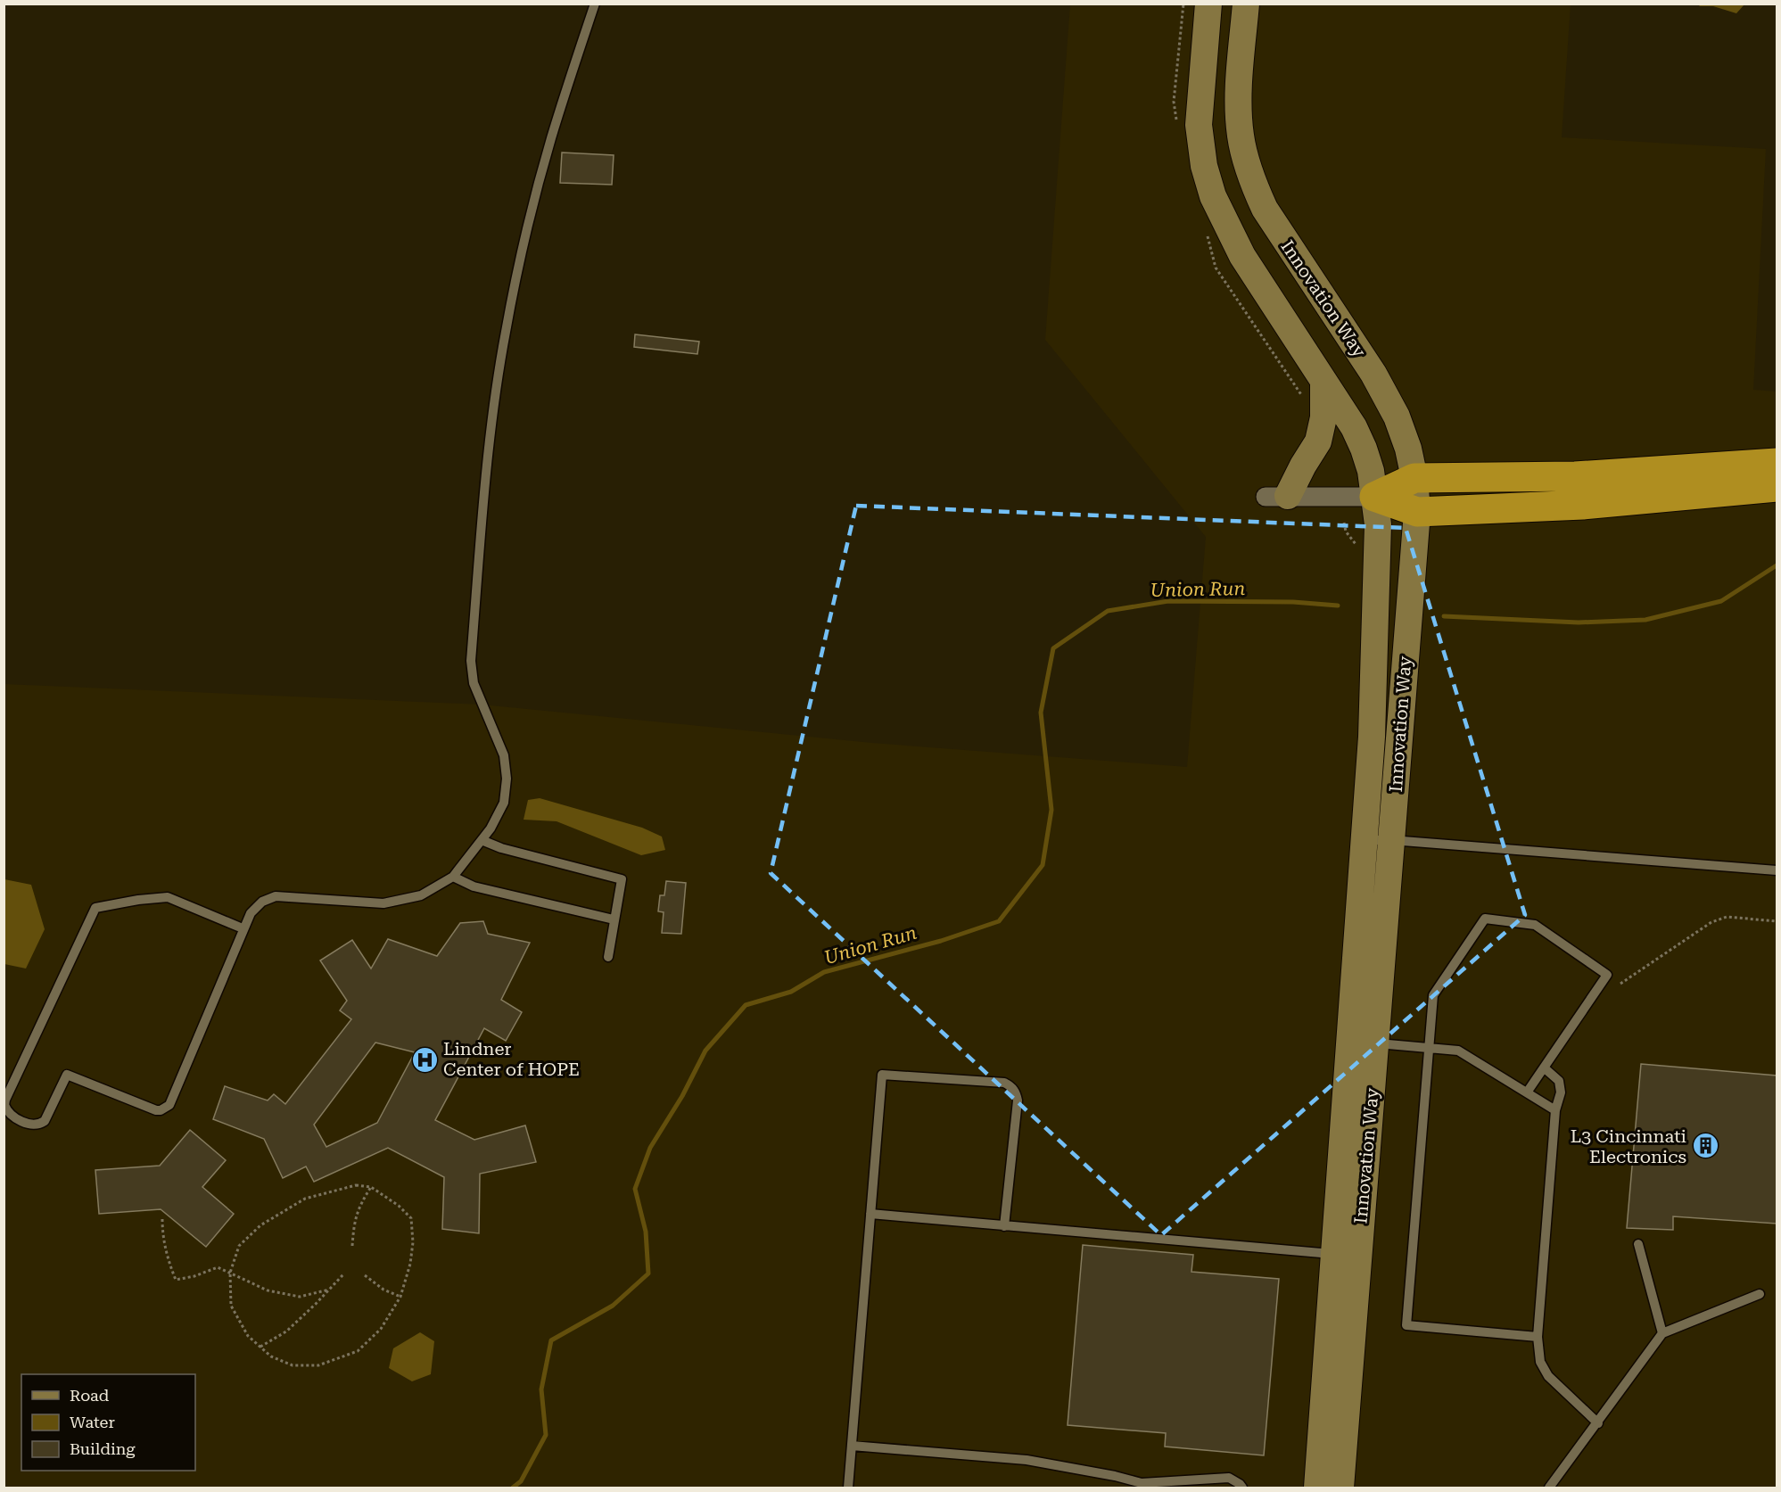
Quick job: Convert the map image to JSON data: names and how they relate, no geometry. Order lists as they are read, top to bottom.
{
  "streets": {
    "main road": ["Innovation Way"]
  },
  "water": ["Union Run"],
  "places": {
    "hospital": ["Lindner Center of HOPE"],
    "building": ["L3 Cincinnati Electronics"]
  },
  "legend": ["Road", "Water", "Building"]
}
